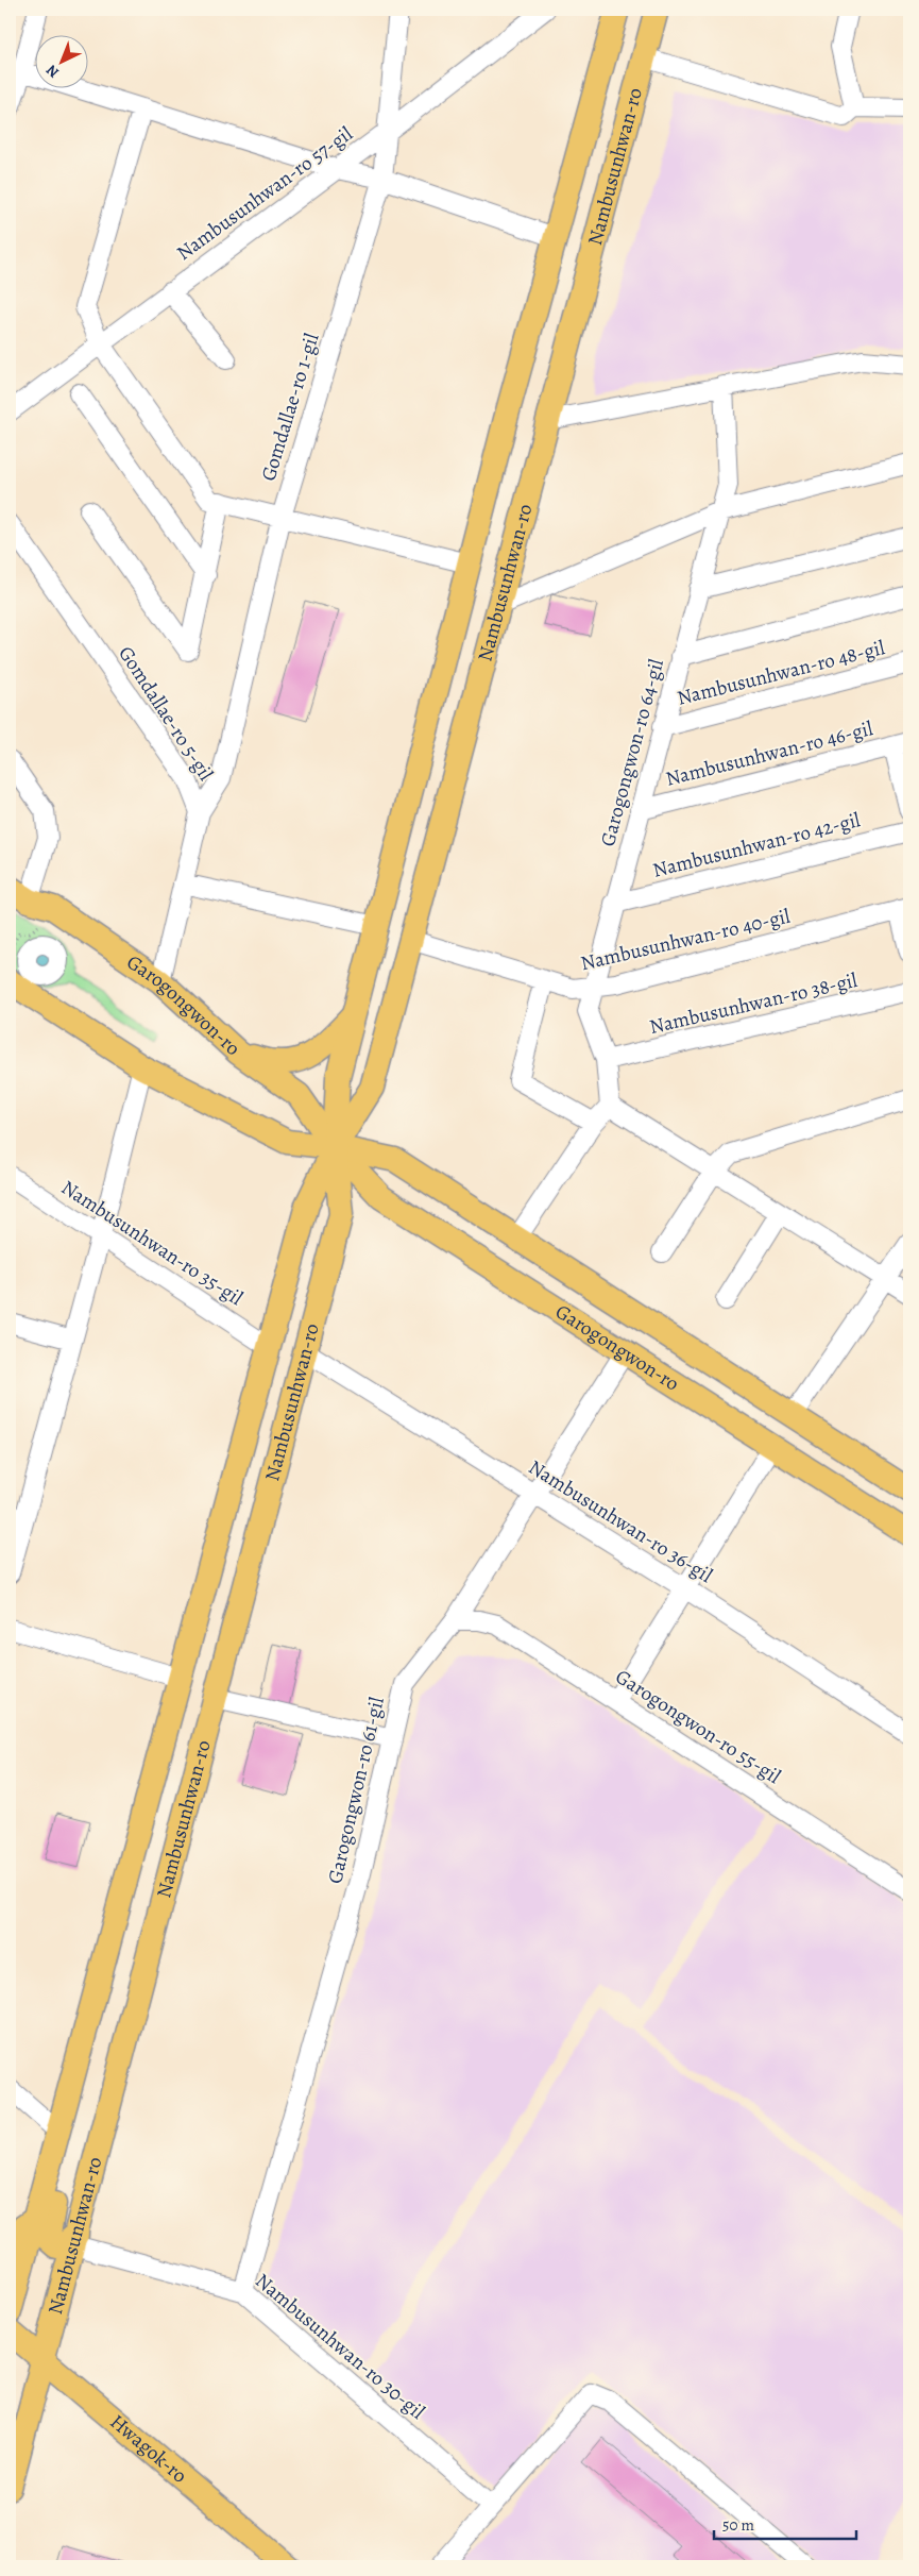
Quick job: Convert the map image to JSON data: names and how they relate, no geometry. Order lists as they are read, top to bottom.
{
  "streets": {
    "main road": ["Nambusunhwan-ro", "Garogongwon-ro", "Hwagok-ro"],
    "street": [
      "Nambusunhwan-ro 57-gil",
      "Gomdallae-ro 1-gil",
      "Nambusunhwan-ro 48-gil",
      "Gomdallae-ro 5-gil",
      "Garogongwon-ro 64-gil",
      "Nambusunhwan-ro 46-gil",
      "Nambusunhwan-ro 42-gil",
      "Nambusunhwan-ro 40-gil",
      "Nambusunhwan-ro 38-gil",
      "Nambusunhwan-ro 35-gil",
      "Nambusunhwan-ro 36-gil",
      "Garogongwon-ro 55-gil",
      "Garogongwon-ro 61-gil",
      "Nambusunhwan-ro 30-gil"
    ]
  },
  "crossings": [
    ["Nambusunhwan-ro", "Nambusunhwan-ro 40-gil"],
    ["Nambusunhwan-ro", "Garogongwon-ro"],
    ["Nambusunhwan-ro", "Nambusunhwan-ro 35-gil"],
    ["Nambusunhwan-ro", "Nambusunhwan-ro 36-gil"],
    ["Nambusunhwan-ro", "Nambusunhwan-ro 30-gil"],
    ["Nambusunhwan-ro", "Hwagok-ro"],
    ["Nambusunhwan-ro 57-gil", "Gomdallae-ro 1-gil"],
    ["Gomdallae-ro 1-gil", "Gomdallae-ro 5-gil"],
    ["Nambusunhwan-ro 48-gil", "Garogongwon-ro 64-gil"],
    ["Gomdallae-ro 5-gil", "Garogongwon-ro"],
    ["Garogongwon-ro 64-gil", "Nambusunhwan-ro 46-gil"],
    ["Garogongwon-ro 64-gil", "Nambusunhwan-ro 42-gil"],
    ["Garogongwon-ro 64-gil", "Nambusunhwan-ro 40-gil"],
    ["Garogongwon-ro 64-gil", "Nambusunhwan-ro 38-gil"],
    ["Garogongwon-ro", "Garogongwon-ro 61-gil"],
    ["Nambusunhwan-ro 36-gil", "Garogongwon-ro 61-gil"],
    ["Garogongwon-ro 55-gil", "Garogongwon-ro 61-gil"],
    ["Garogongwon-ro 61-gil", "Nambusunhwan-ro 30-gil"]
  ],
  "scale_bar": "50 m",
  "north": "bottom left"
}
